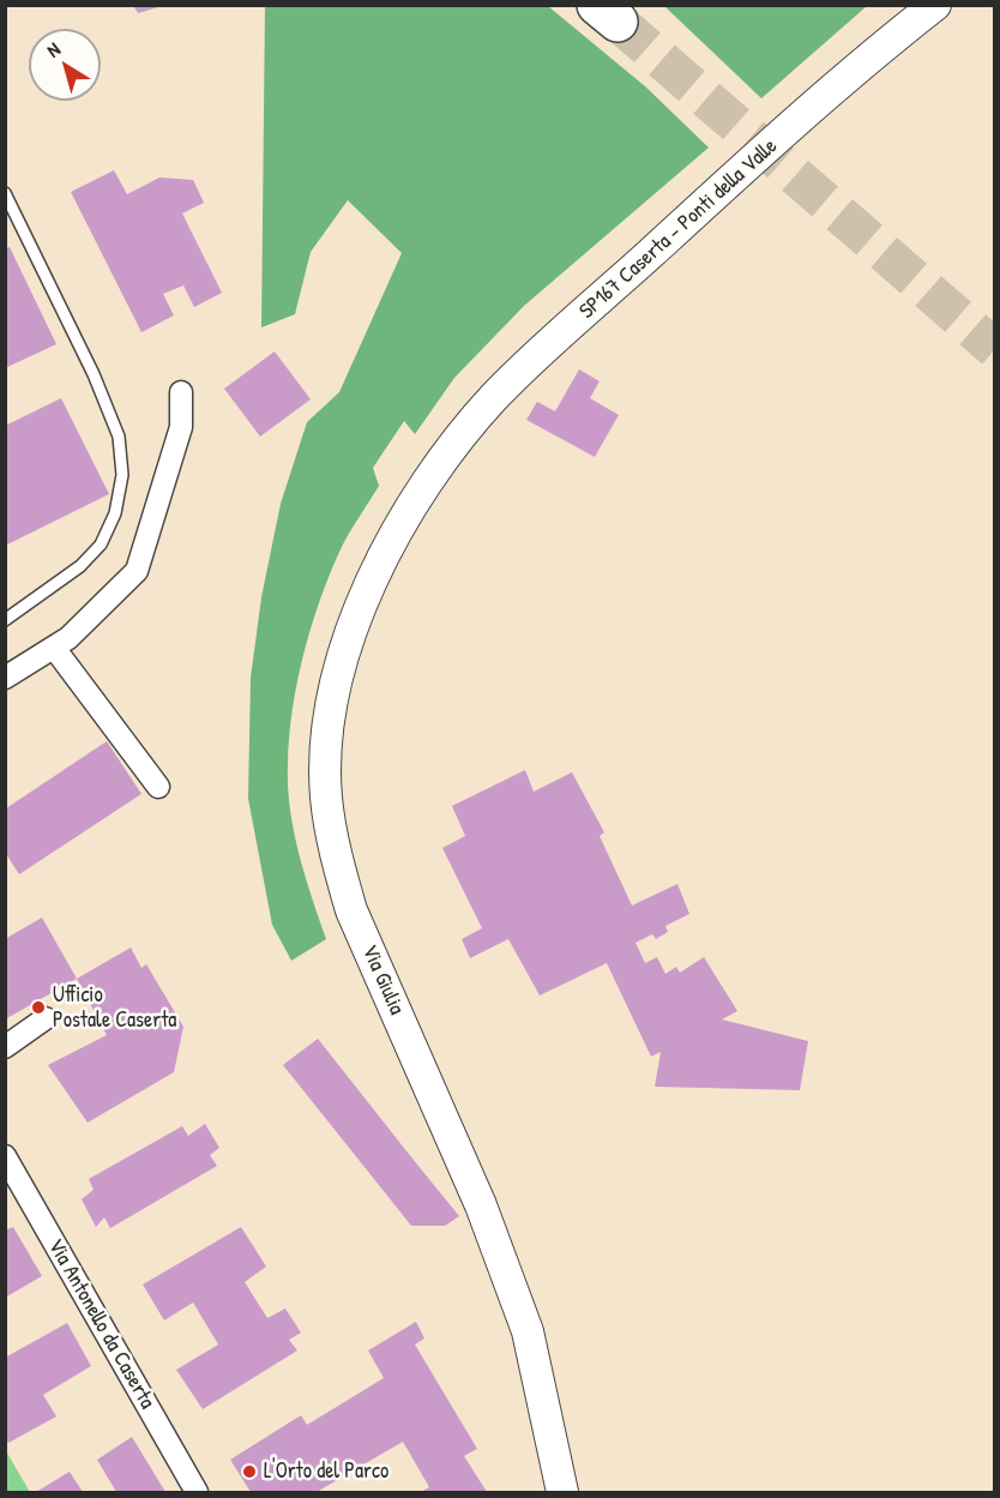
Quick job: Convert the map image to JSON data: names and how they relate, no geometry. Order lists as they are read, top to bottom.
{
  "streets": {
    "main road": ["SP167 Caserta - Ponti della Valle", "Via Giulia"],
    "street": ["Via Antonello da Caserta"]
  },
  "crossings": [
    ["SP167 Caserta - Ponti della Valle", "Via Giulia"]
  ],
  "places": ["Ufficio Postale Caserta", "L'Orto del Parco"],
  "north": "top left"
}
